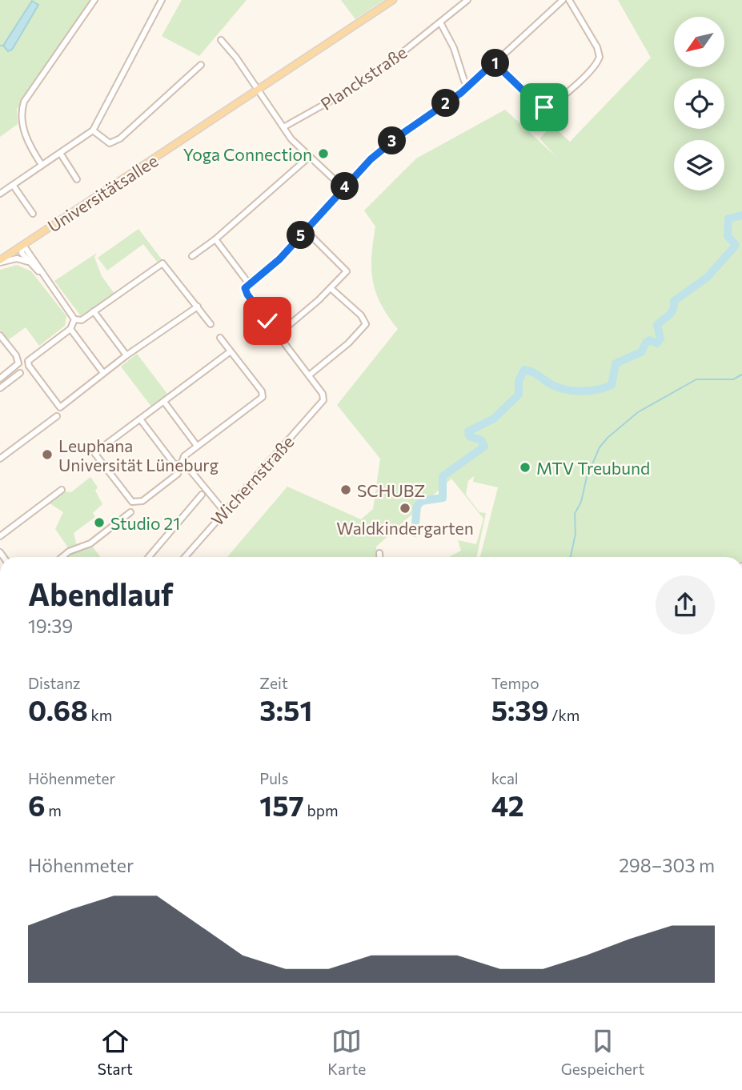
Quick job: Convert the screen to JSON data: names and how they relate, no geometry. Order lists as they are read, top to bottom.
{
  "streets": {
    "main road": ["Universitätsallee"],
    "street": ["Planckstraße", "Wichernstraße"]
  },
  "places": [
    "Yoga Connection",
    "Leuphana Universität Lüneburg",
    "MTV Treubund",
    "SCHUBZ",
    "Waldkindergarten",
    "Studio 21"
  ],
  "north": "bottom left",
  "page": {
    "pins": [
      "1",
      "2",
      "3",
      "4",
      "5"
    ],
    "heading": ["Abendlauf", "19:39"],
    "stats": [
      ["Distanz", "0.68 km"],
      ["Zeit", "3:51"],
      ["Tempo", "5:39 /km"],
      ["Höhenmeter", "6 m"],
      ["Puls", "157 bpm"],
      ["kcal", "42"]
    ],
    "chart": ["Höhenmeter", "298–303 m"],
    "tabs": ["Start", "Karte", "Gespeichert"]
  }
}
